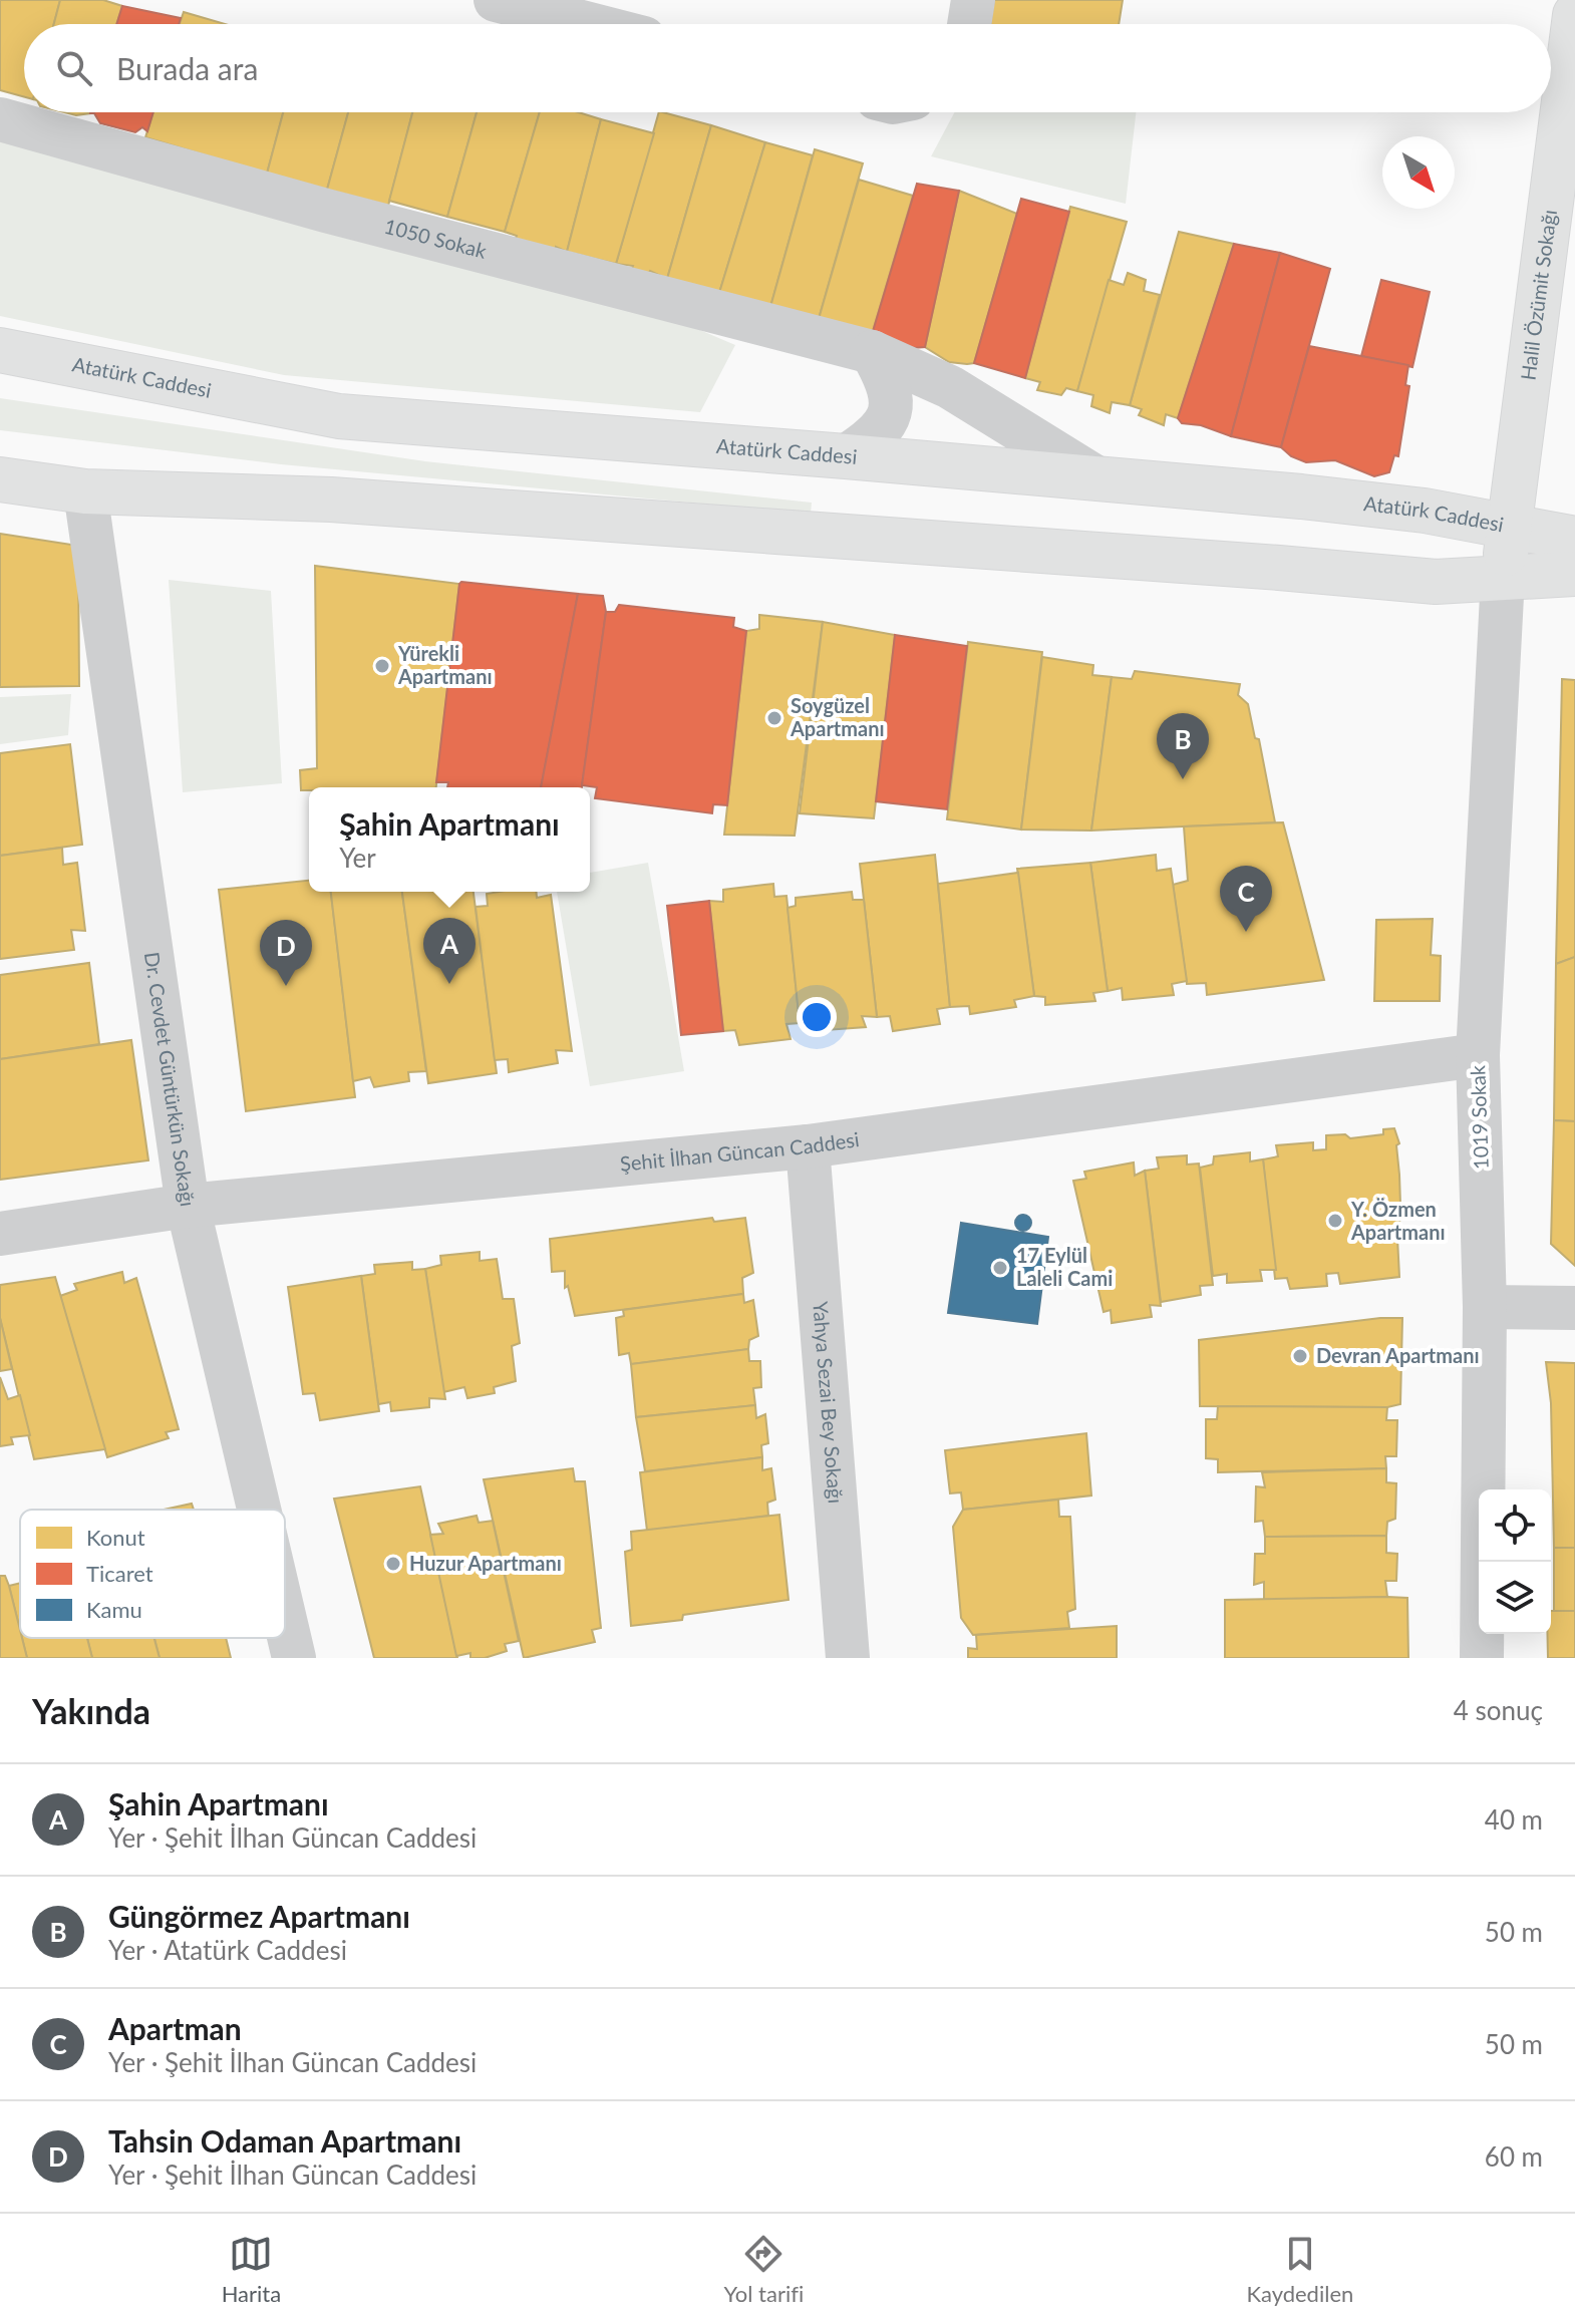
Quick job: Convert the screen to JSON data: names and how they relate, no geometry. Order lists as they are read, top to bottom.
{
  "streets": {
    "main road": ["Halil Özümit Sokağı", "Atatürk Caddesi"],
    "street": [
      "1050 Sokak",
      "Dr. Cevdet Güntürkün Sokağı",
      "1019 Sokak",
      "Şehit İlhan Güncan Caddesi",
      "Yahya Sezai Bey Sokağı"
    ]
  },
  "crossings": [
    ["1050 Sokak", "Atatürk Caddesi"],
    ["Halil Özümit Sokağı", "Atatürk Caddesi"],
    ["Halil Özümit Sokağı", "1019 Sokak"],
    ["Dr. Cevdet Güntürkün Sokağı", "Şehit İlhan Güncan Caddesi"],
    ["1019 Sokak", "Şehit İlhan Güncan Caddesi"],
    ["Şehit İlhan Güncan Caddesi", "Yahya Sezai Bey Sokağı"]
  ],
  "places": [
    "Yürekli Apartmanı",
    "Soygüzel Apartmanı",
    "Y. Özmen Apartmanı",
    "17 Eylül Laleli Cami",
    "Devran Apartmanı",
    "Huzur Apartmanı"
  ],
  "legend": ["Konut", "Ticaret", "Kamu"],
  "north": "bottom right",
  "page": {
    "search": "Burada ara",
    "pins": [
      "B",
      "C",
      "A",
      "D"
    ],
    "popup": ["Şahin Apartmanı", "Yer"],
    "heading": ["Yakında", "4 sonuç"],
    "list": [
      {
        "mark": "A",
        "name": "Şahin Apartmanı",
        "note": "Yer · Şehit İlhan Güncan Caddesi",
        "value": "40 m"
      },
      {
        "mark": "B",
        "name": "Güngörmez Apartmanı",
        "note": "Yer · Atatürk Caddesi",
        "value": "50 m"
      },
      {
        "mark": "C",
        "name": "Apartman",
        "note": "Yer · Şehit İlhan Güncan Caddesi",
        "value": "50 m"
      },
      {
        "mark": "D",
        "name": "Tahsin Odaman Apartmanı",
        "note": "Yer · Şehit İlhan Güncan Caddesi",
        "value": "60 m"
      }
    ],
    "nav": ["Harita", "Yol tarifi", "Kaydedilen"]
  }
}
